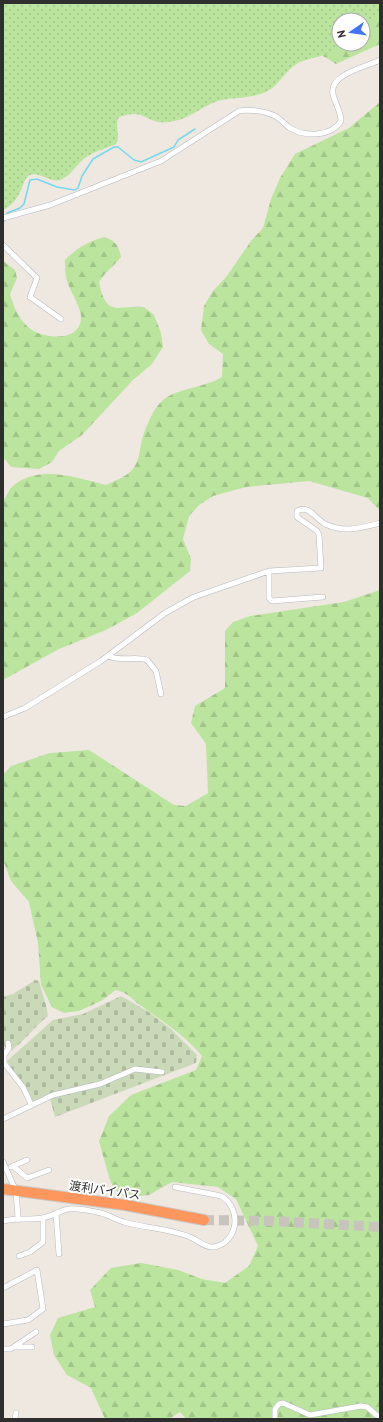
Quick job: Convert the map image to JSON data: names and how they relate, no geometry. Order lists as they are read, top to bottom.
{
  "streets": {
    "highway": ["渡利バイパス"]
  },
  "north": "left"
}
